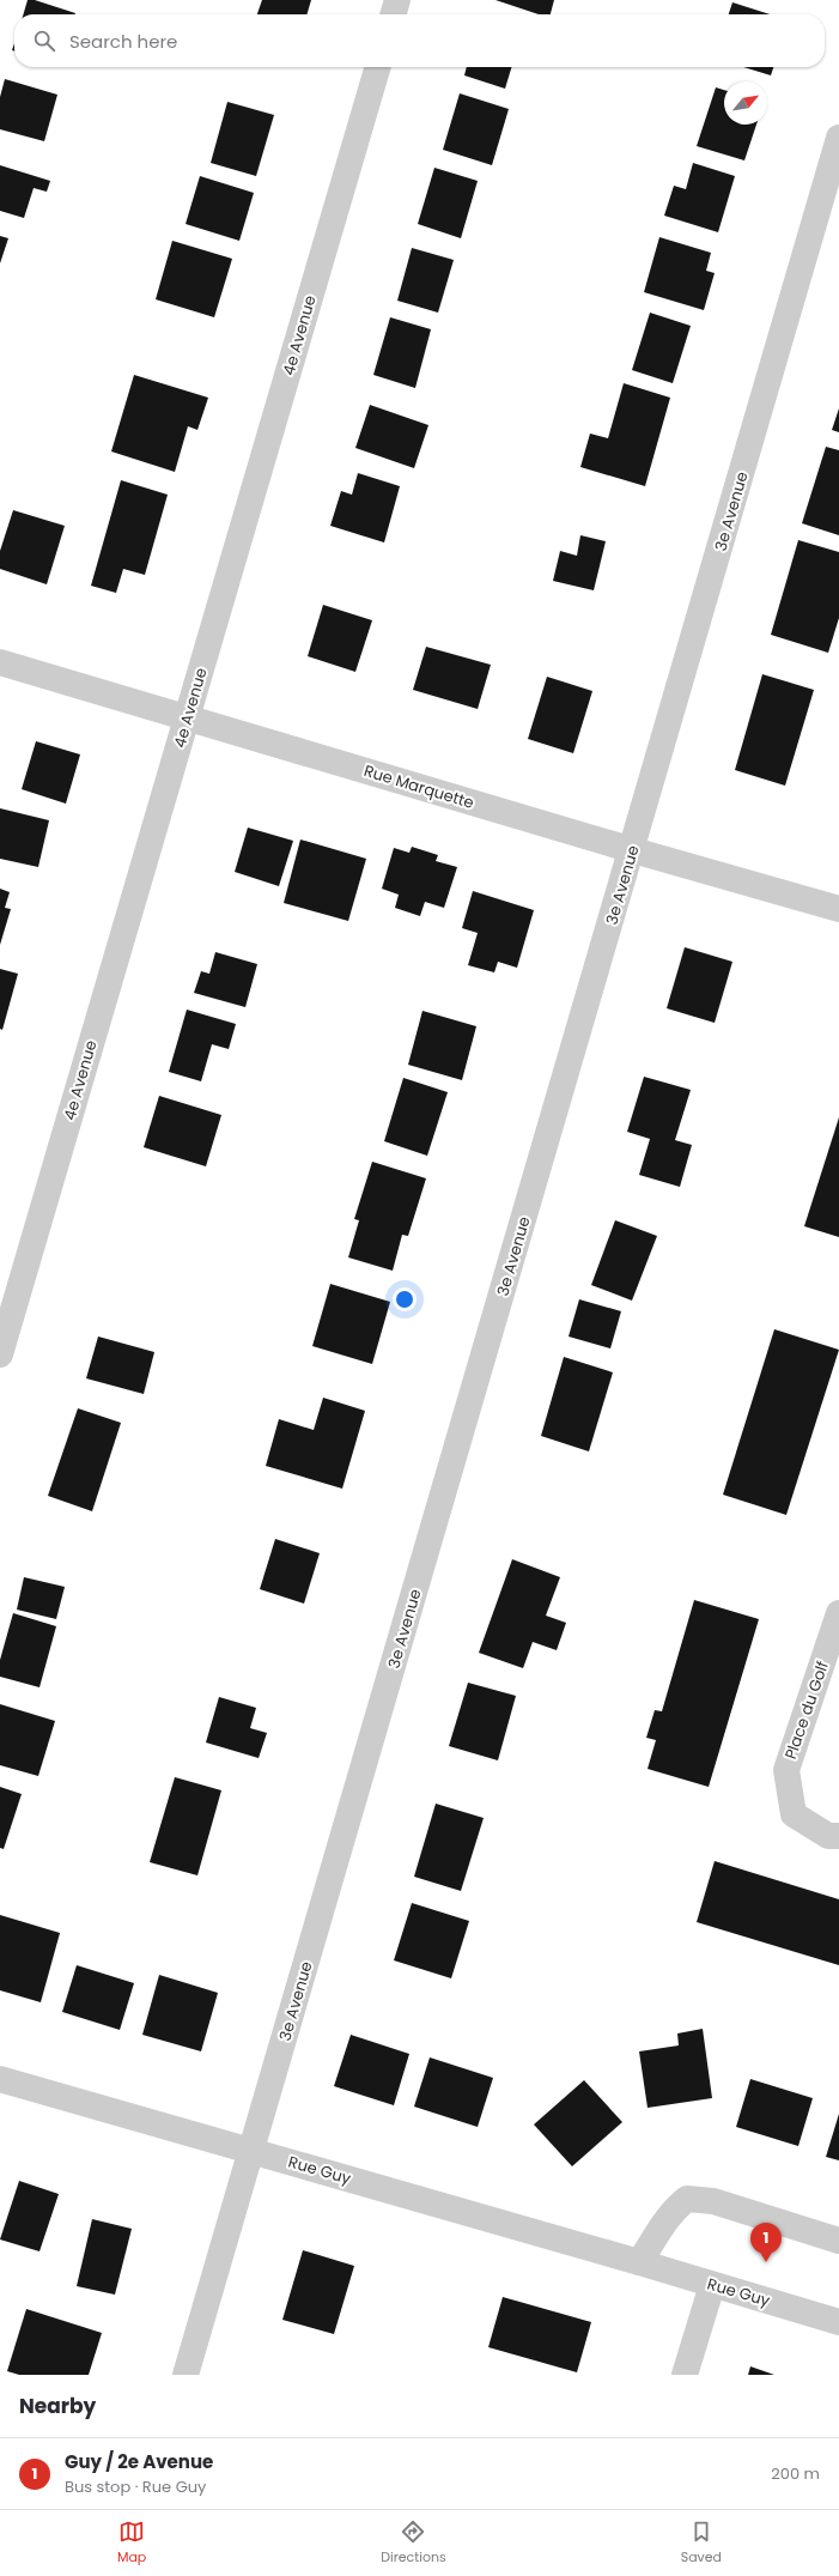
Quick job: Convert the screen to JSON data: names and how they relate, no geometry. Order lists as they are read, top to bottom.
{
  "streets": {
    "street": [
      "4e Avenue",
      "3e Avenue",
      "Rue Marquette",
      "Place du Golf",
      "Rue Guy"
    ]
  },
  "crossings": [
    ["4e Avenue", "Rue Marquette"],
    ["3e Avenue", "Rue Marquette"],
    ["3e Avenue", "Rue Guy"]
  ],
  "north": "top right",
  "page": {
    "search": "Search here",
    "pins": "1",
    "heading": "Nearby",
    "list": [
      {
        "mark": "1",
        "name": "Guy / 2e Avenue",
        "note": "Bus stop · Rue Guy",
        "value": "200 m"
      }
    ],
    "nav": ["Map", "Directions", "Saved"]
  }
}
